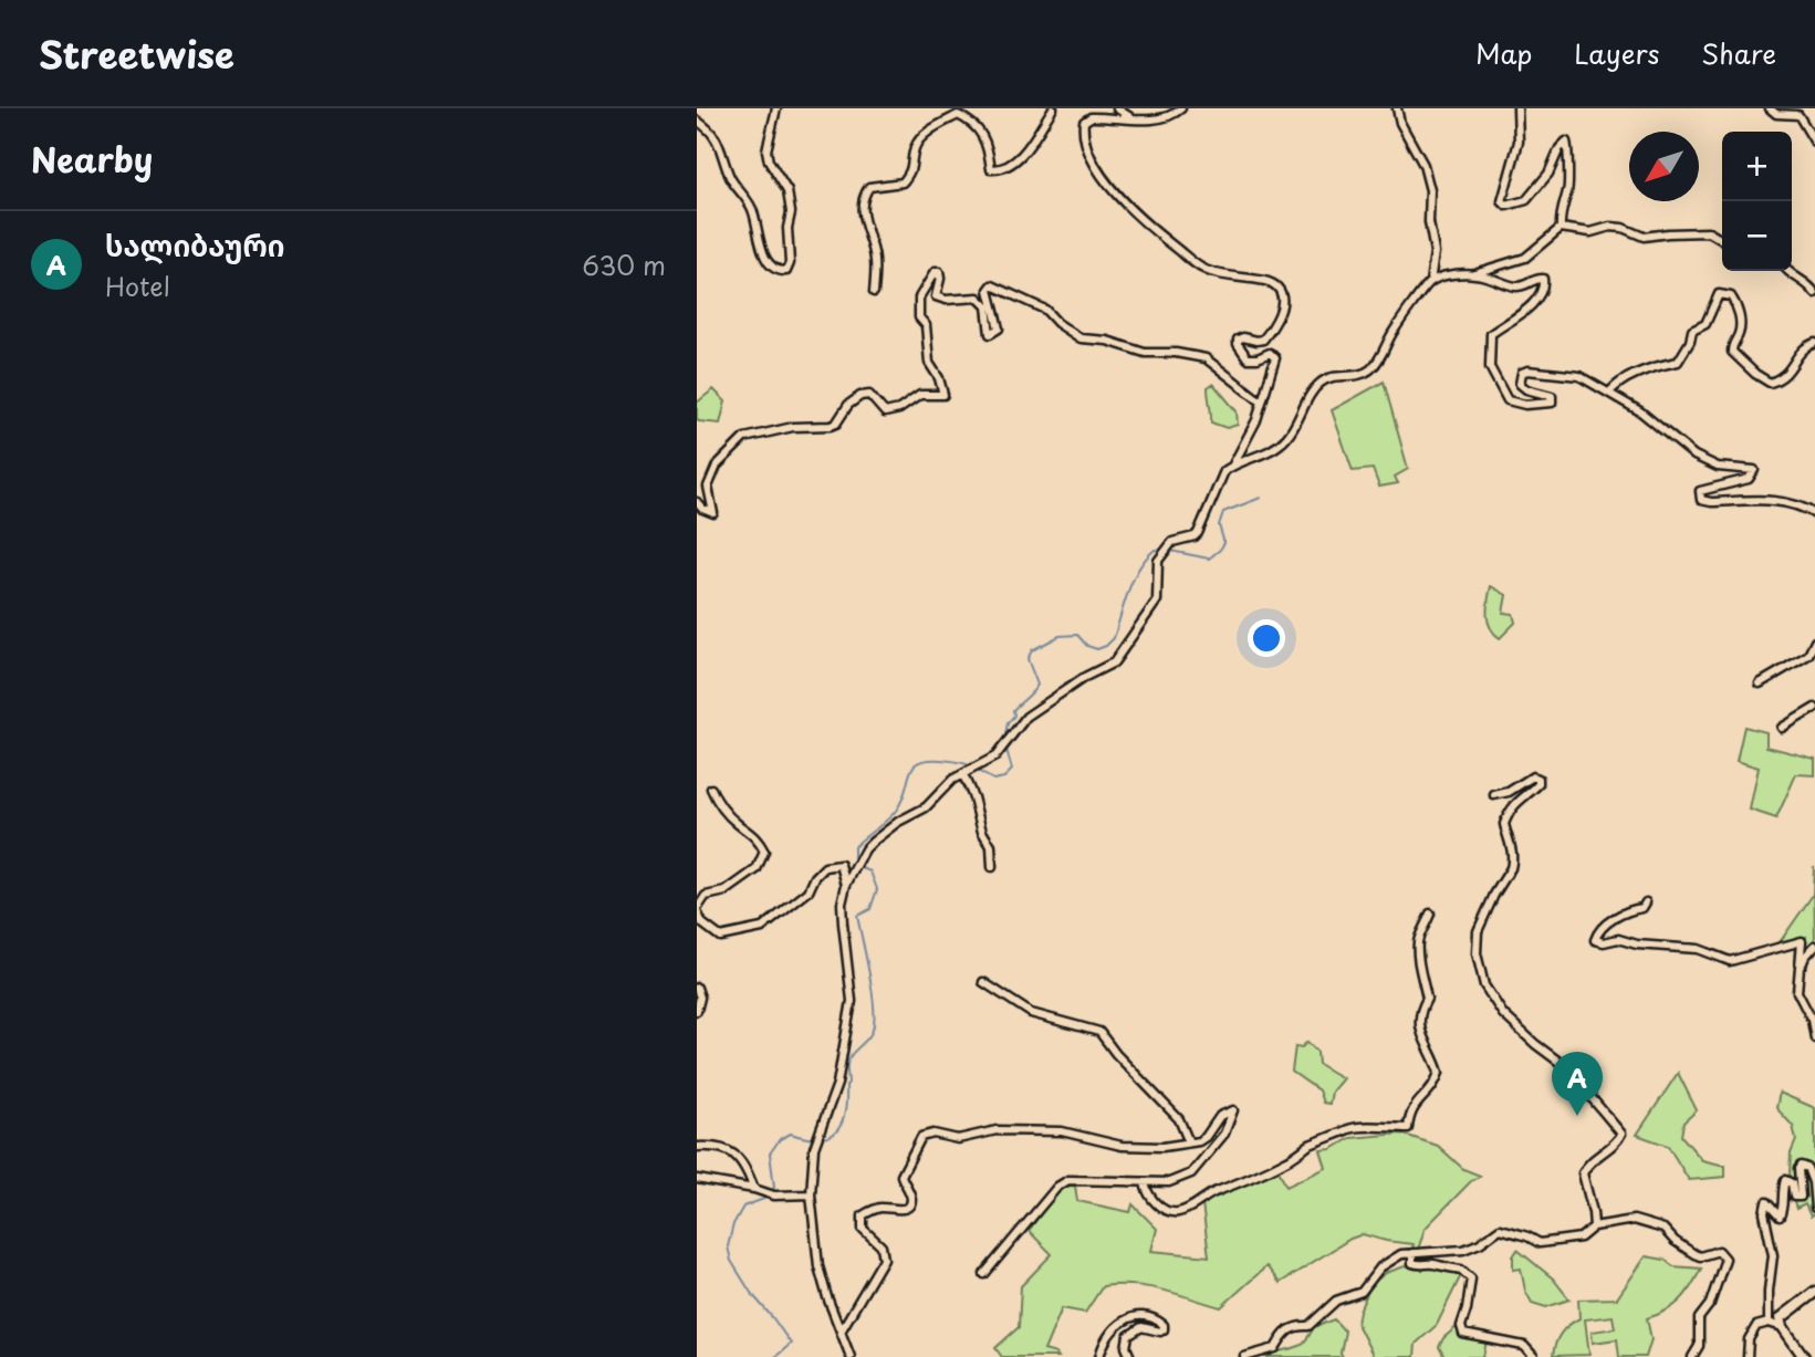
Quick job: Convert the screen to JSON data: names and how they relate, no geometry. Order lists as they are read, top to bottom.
{
  "north": "bottom left",
  "page": {
    "header": "Streetwise",
    "nav": ["Map", "Layers", "Share"],
    "heading": "Nearby",
    "map_buttons": ["+", "−"],
    "list": [
      {
        "mark": "A",
        "name": "სალიბაური",
        "note": "Hotel",
        "value": "630 m"
      }
    ],
    "pins": "A"
  }
}
